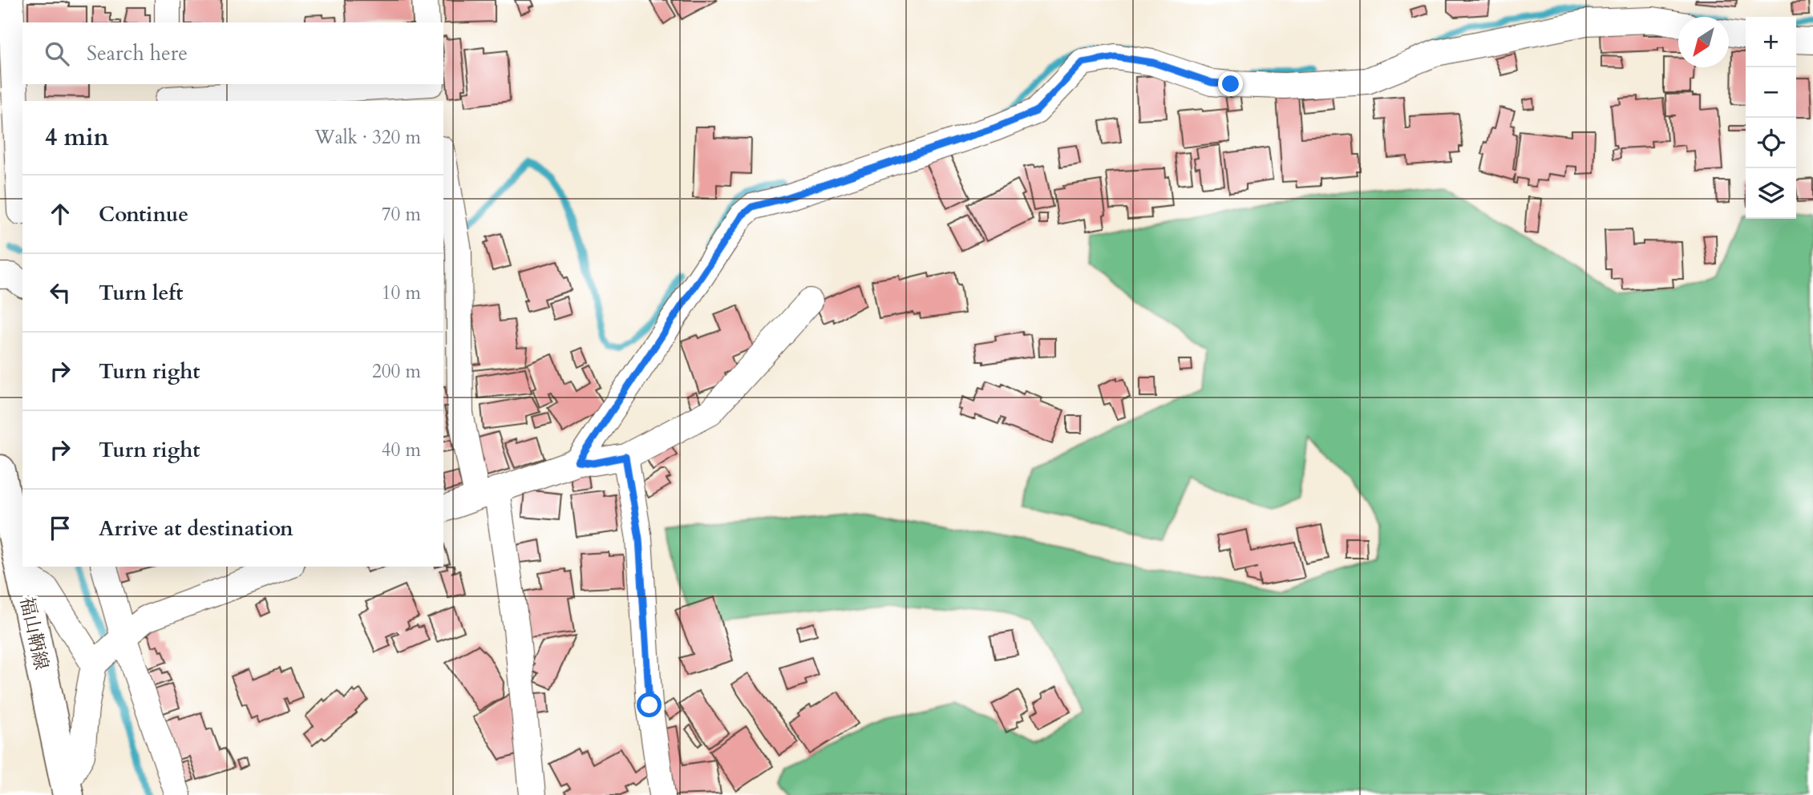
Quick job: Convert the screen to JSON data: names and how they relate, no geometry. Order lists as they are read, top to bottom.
{
  "streets": {
    "main road": ["福山鞆線"]
  },
  "north": "bottom left",
  "page": {
    "map_buttons": ["+", "−"],
    "search": "Search here",
    "heading": ["4 min", "Walk · 320 m"],
    "list": [
      ["Continue", "70 m"],
      ["Turn left", "10 m"],
      ["Turn right", "200 m"],
      ["Turn right", "40 m"],
      "Arrive at destination"
    ]
  }
}
